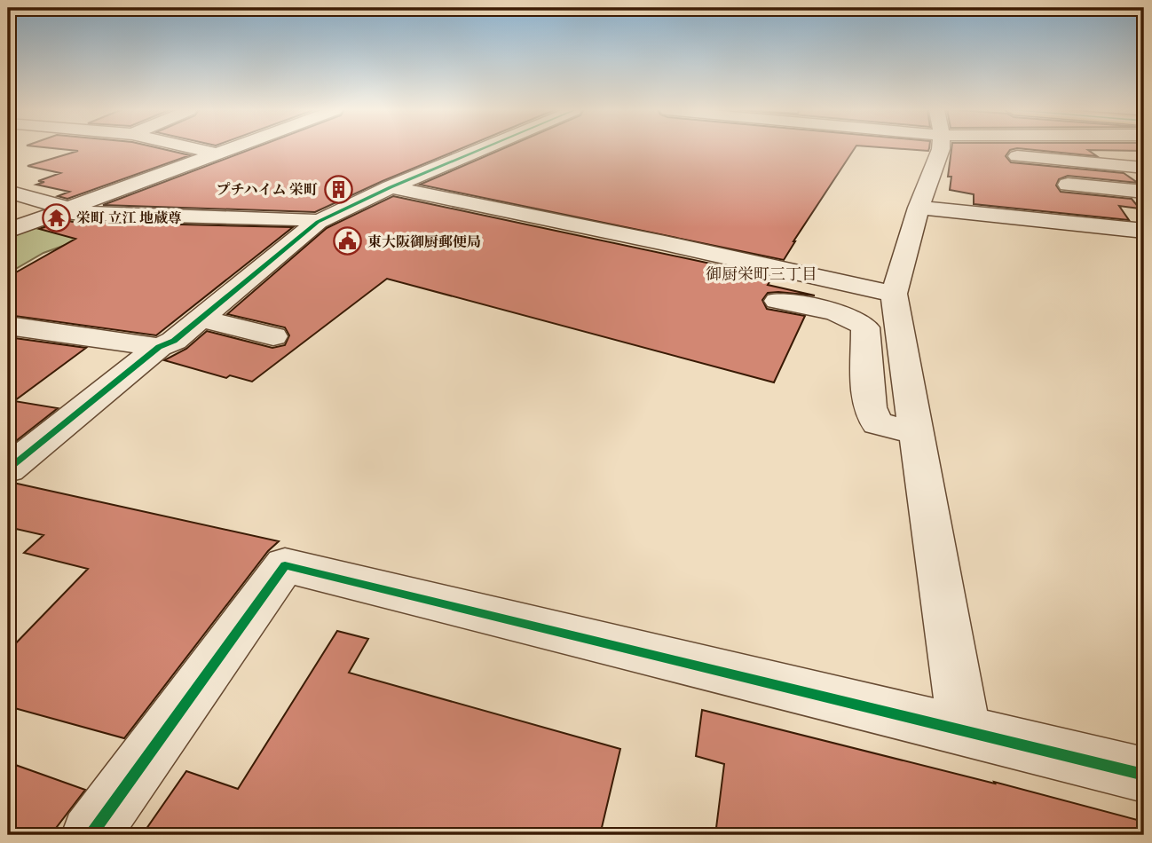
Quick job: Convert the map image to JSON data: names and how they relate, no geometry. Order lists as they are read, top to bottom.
{
  "districts": ["御厨栄町三丁目"],
  "places": {
    "building": ["プチハイム 栄町"],
    "temple": ["栄町 立江 地蔵尊"],
    "public building": ["東大阪御厨郵便局"]
  }
}
